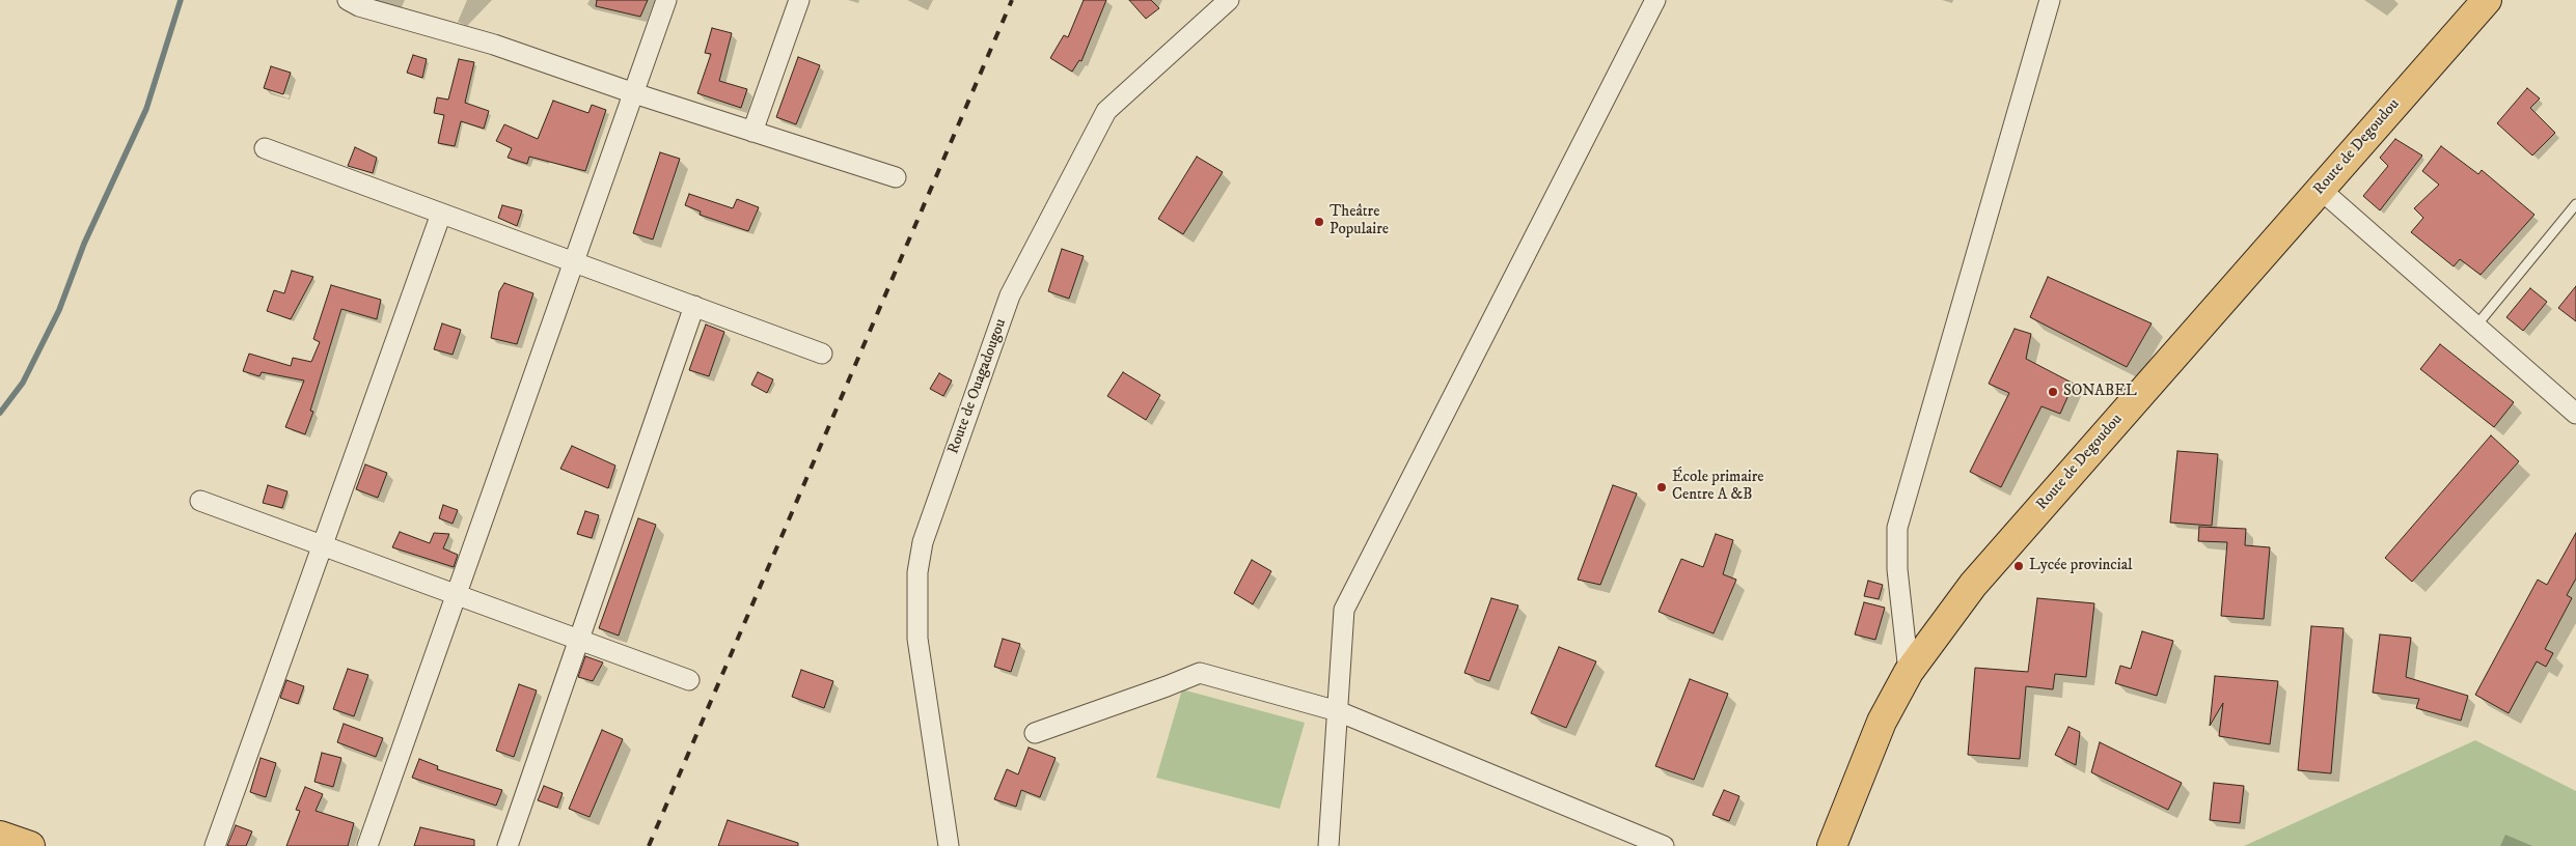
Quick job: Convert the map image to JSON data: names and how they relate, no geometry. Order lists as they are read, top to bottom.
{
  "streets": {
    "main road": ["Route de Degoudou"],
    "street": ["Route de Ouagadougou"]
  },
  "places": [
    "Theâtre Populaire",
    "SONABEL",
    "École primaire Centre A &B",
    "Lycée provincial"
  ]
}
